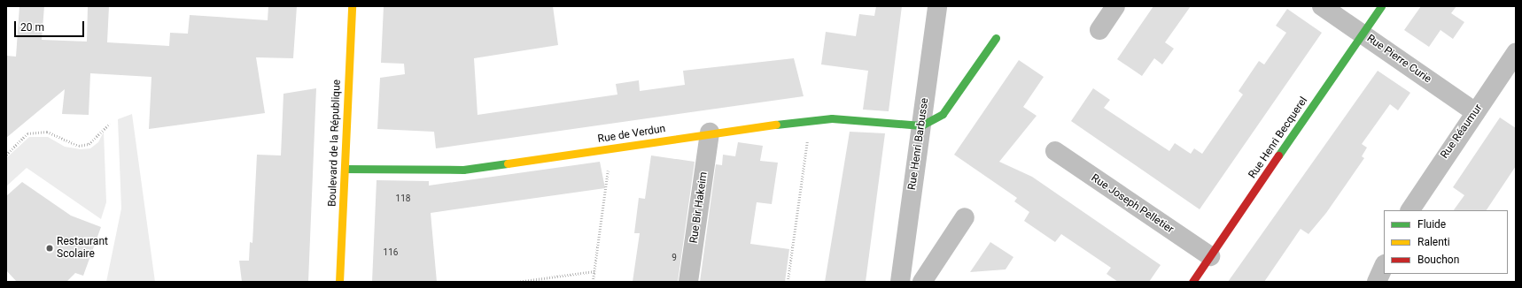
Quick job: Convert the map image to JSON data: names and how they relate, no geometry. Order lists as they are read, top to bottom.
{
  "streets": {
    "street": [
      "Rue Pierre Curie",
      "Rue Réaumur",
      "Rue de Verdun",
      "Rue Henri Becquerel",
      "Boulevard de la République",
      "Rue Henri Barbusse",
      "Rue Joseph Pelletier",
      "Rue Bir Hakeim"
    ]
  },
  "crossings": [
    ["Rue Pierre Curie", "Rue Réaumur"],
    ["Rue Pierre Curie", "Rue Henri Becquerel"],
    ["Rue de Verdun", "Boulevard de la République"],
    ["Rue de Verdun", "Rue Henri Barbusse"],
    ["Rue de Verdun", "Rue Bir Hakeim"],
    ["Rue Henri Becquerel", "Rue Joseph Pelletier"]
  ],
  "places": ["Restaurant Scolaire"],
  "house_numbers": ["118", "116", "9"],
  "legend": ["Fluide", "Ralenti", "Bouchon"],
  "scale_bar": "20 m"
}
